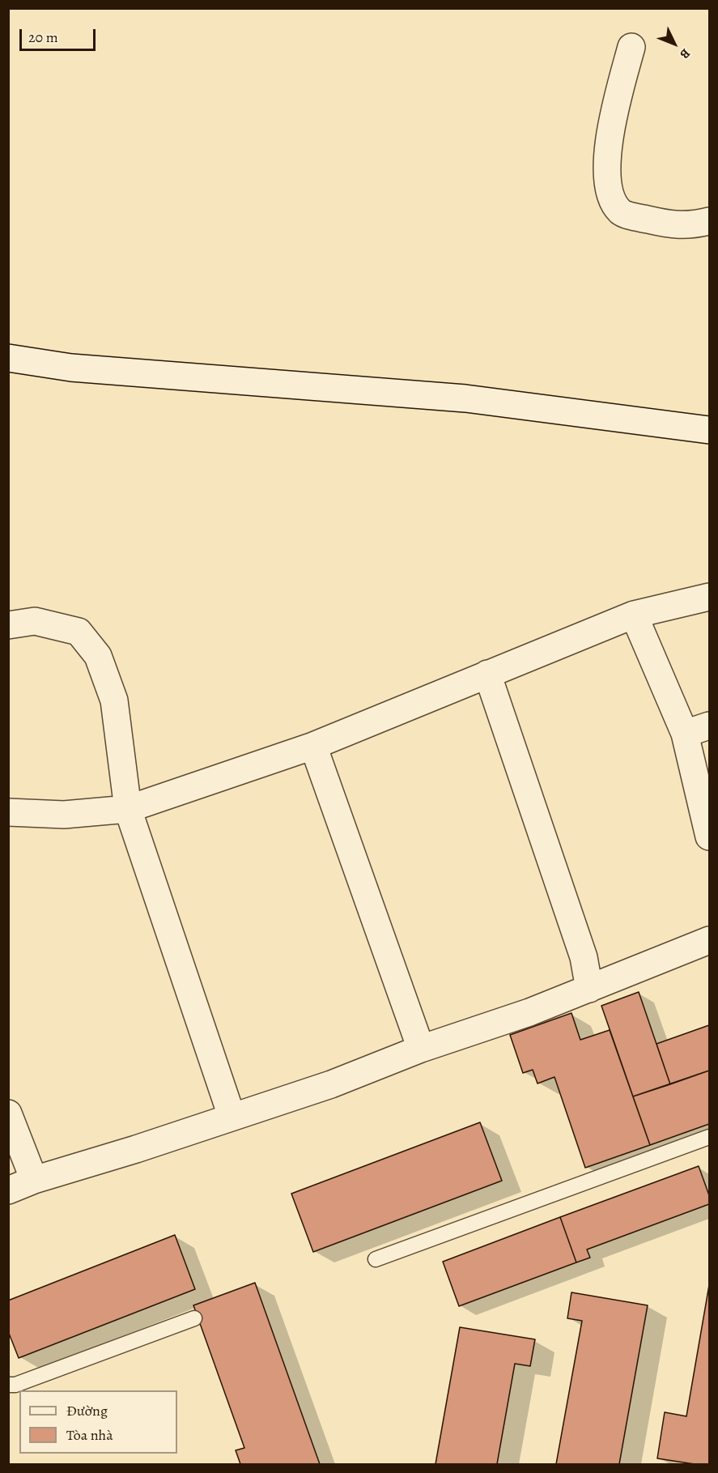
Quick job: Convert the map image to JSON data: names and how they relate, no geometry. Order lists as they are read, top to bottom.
{
  "legend": ["Đường", "Tòa nhà"],
  "scale_bar": "20 m",
  "north": "bottom right"
}
